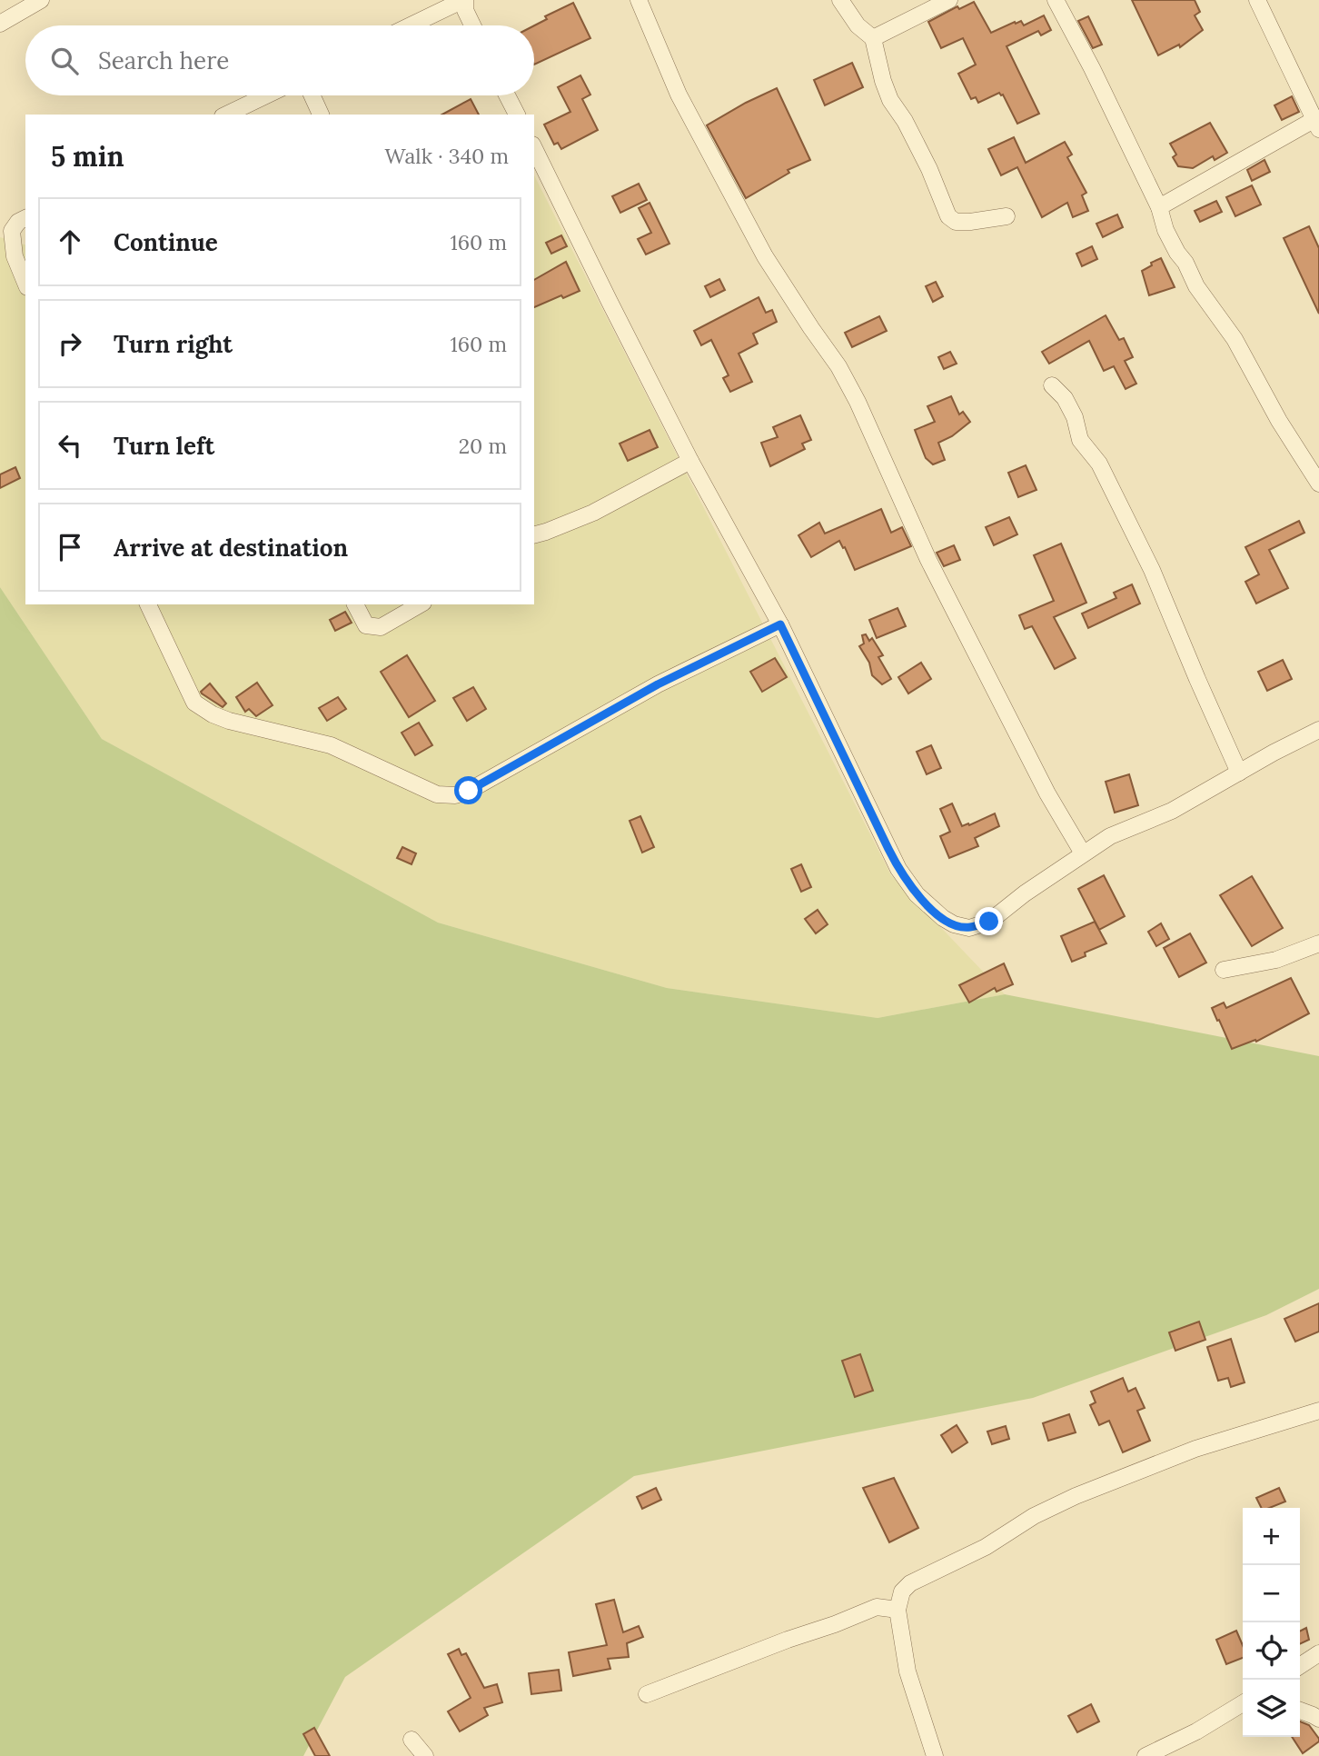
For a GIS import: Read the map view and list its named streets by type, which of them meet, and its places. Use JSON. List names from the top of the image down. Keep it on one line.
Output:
{"page":{"search":"Search here","heading":["5 min","Walk · 340 m"],"list":[["Continue","160 m"],["Turn right","160 m"],["Turn left","20 m"],"Arrive at destination"],"map_buttons":["+","−"]}}
